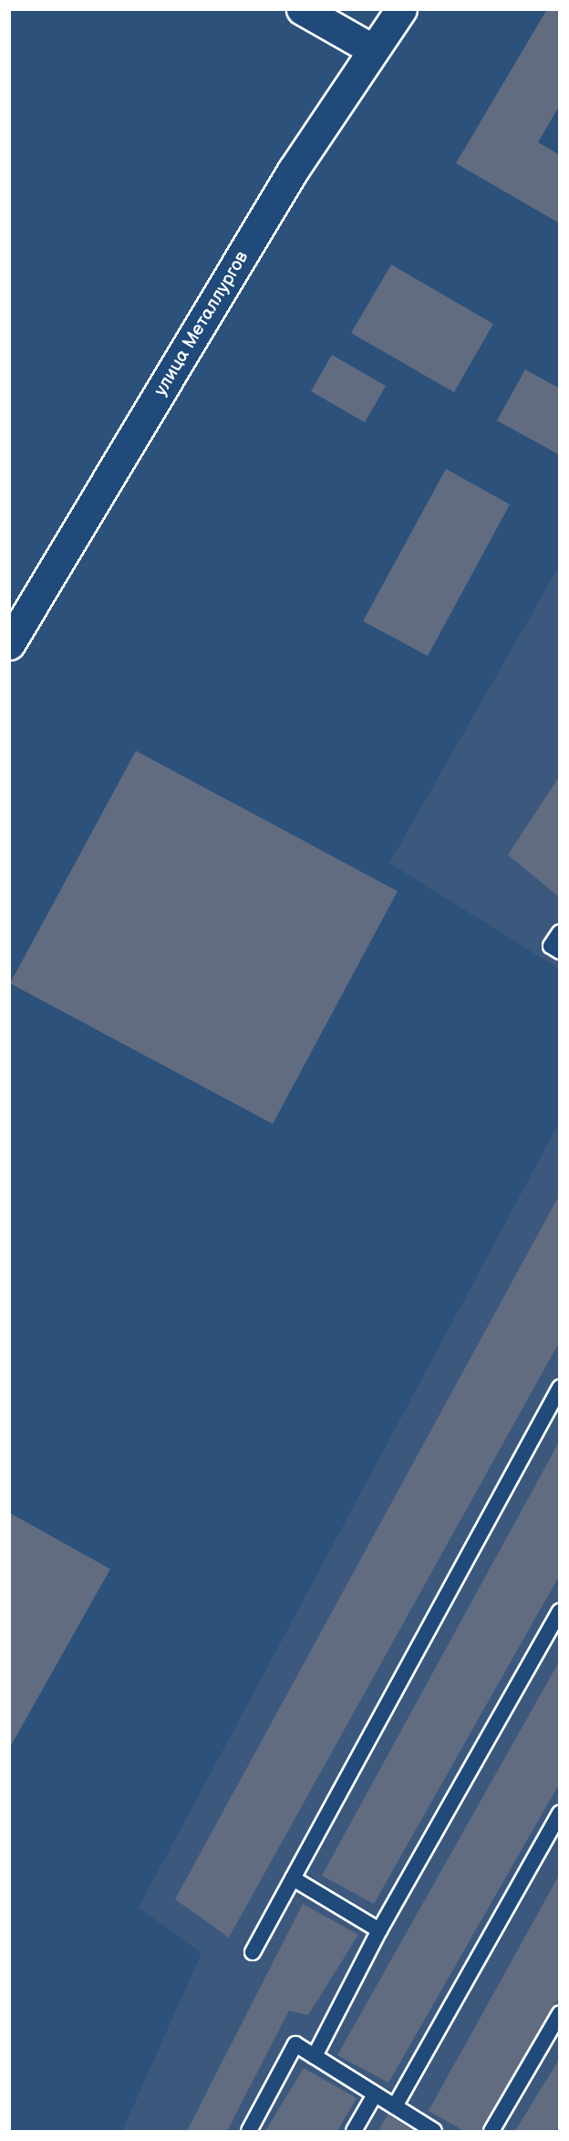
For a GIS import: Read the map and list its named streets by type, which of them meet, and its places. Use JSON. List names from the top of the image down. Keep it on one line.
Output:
{"streets":{"main road":["улица Металлургов"]}}
